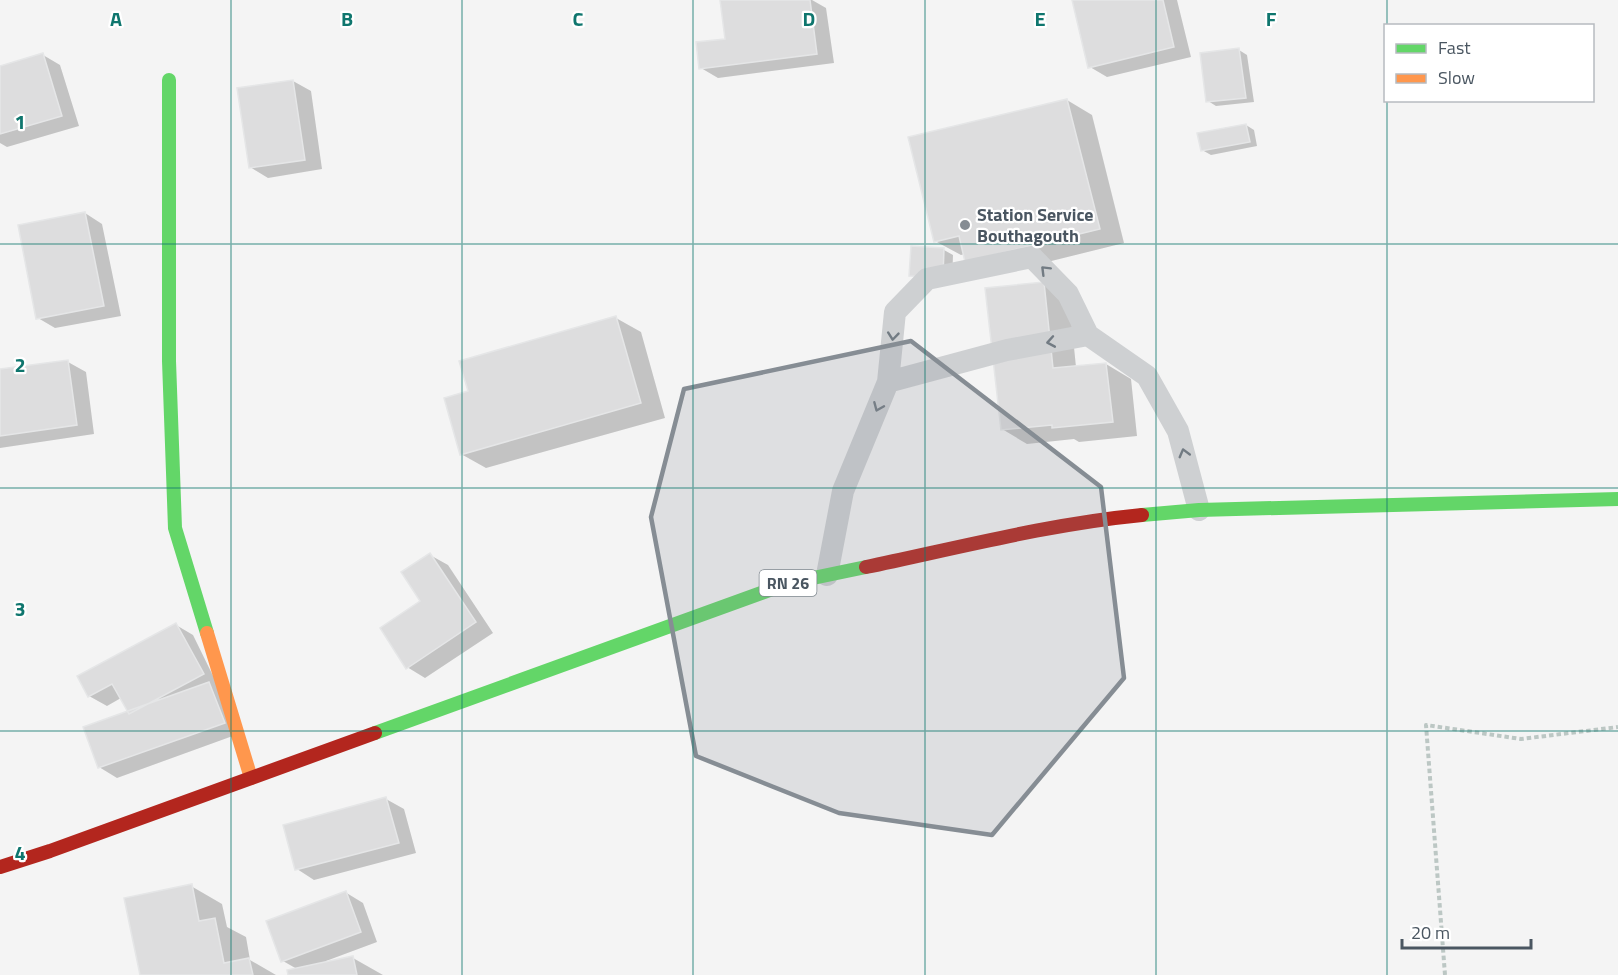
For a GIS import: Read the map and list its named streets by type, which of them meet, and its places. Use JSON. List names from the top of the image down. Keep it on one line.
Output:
{"streets":{"main road":["RN 26"]},"places":["Station Service Bouthagouth"],"legend":["Fast","Slow"],"scale_bar":"20 m","grid":{"columns":["A","B","C","D","E","F"],"rows":["1","2","3","4"]}}
